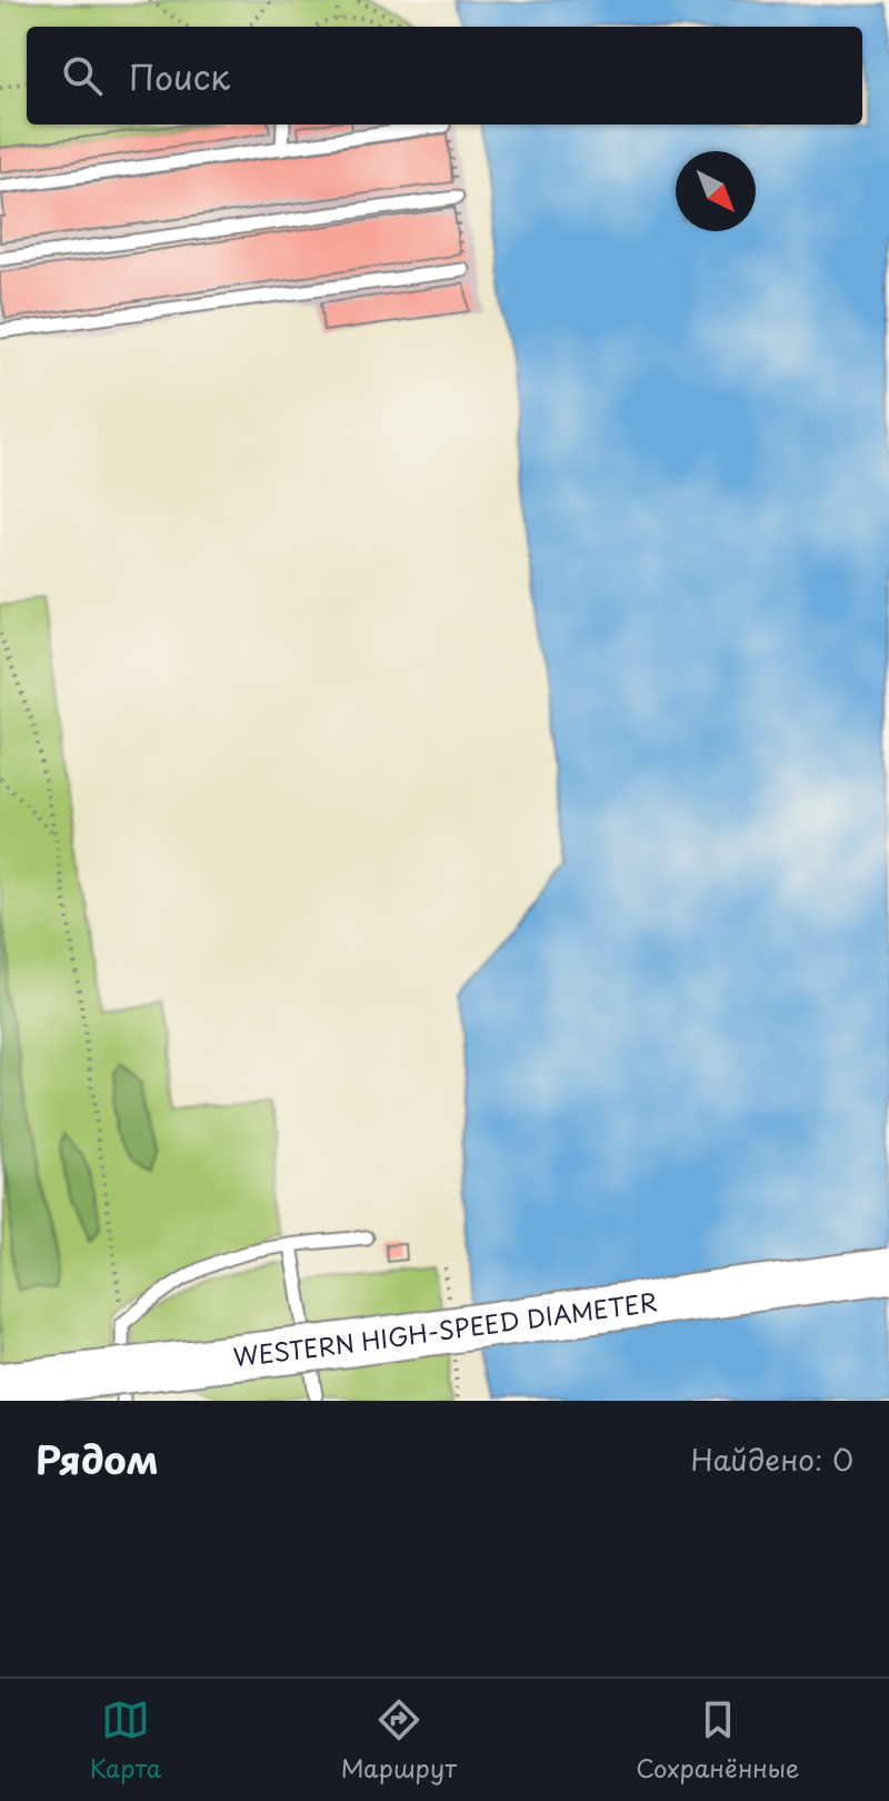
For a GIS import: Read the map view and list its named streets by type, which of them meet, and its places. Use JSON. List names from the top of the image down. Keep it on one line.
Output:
{"streets":{"highway":["WESTERN HIGH-SPEED DIAMETER"]},"north":"bottom right","page":{"search":"Поиск","heading":["Рядом","Найдено: 0"],"nav":["Карта","Маршрут","Сохранённые"]}}
